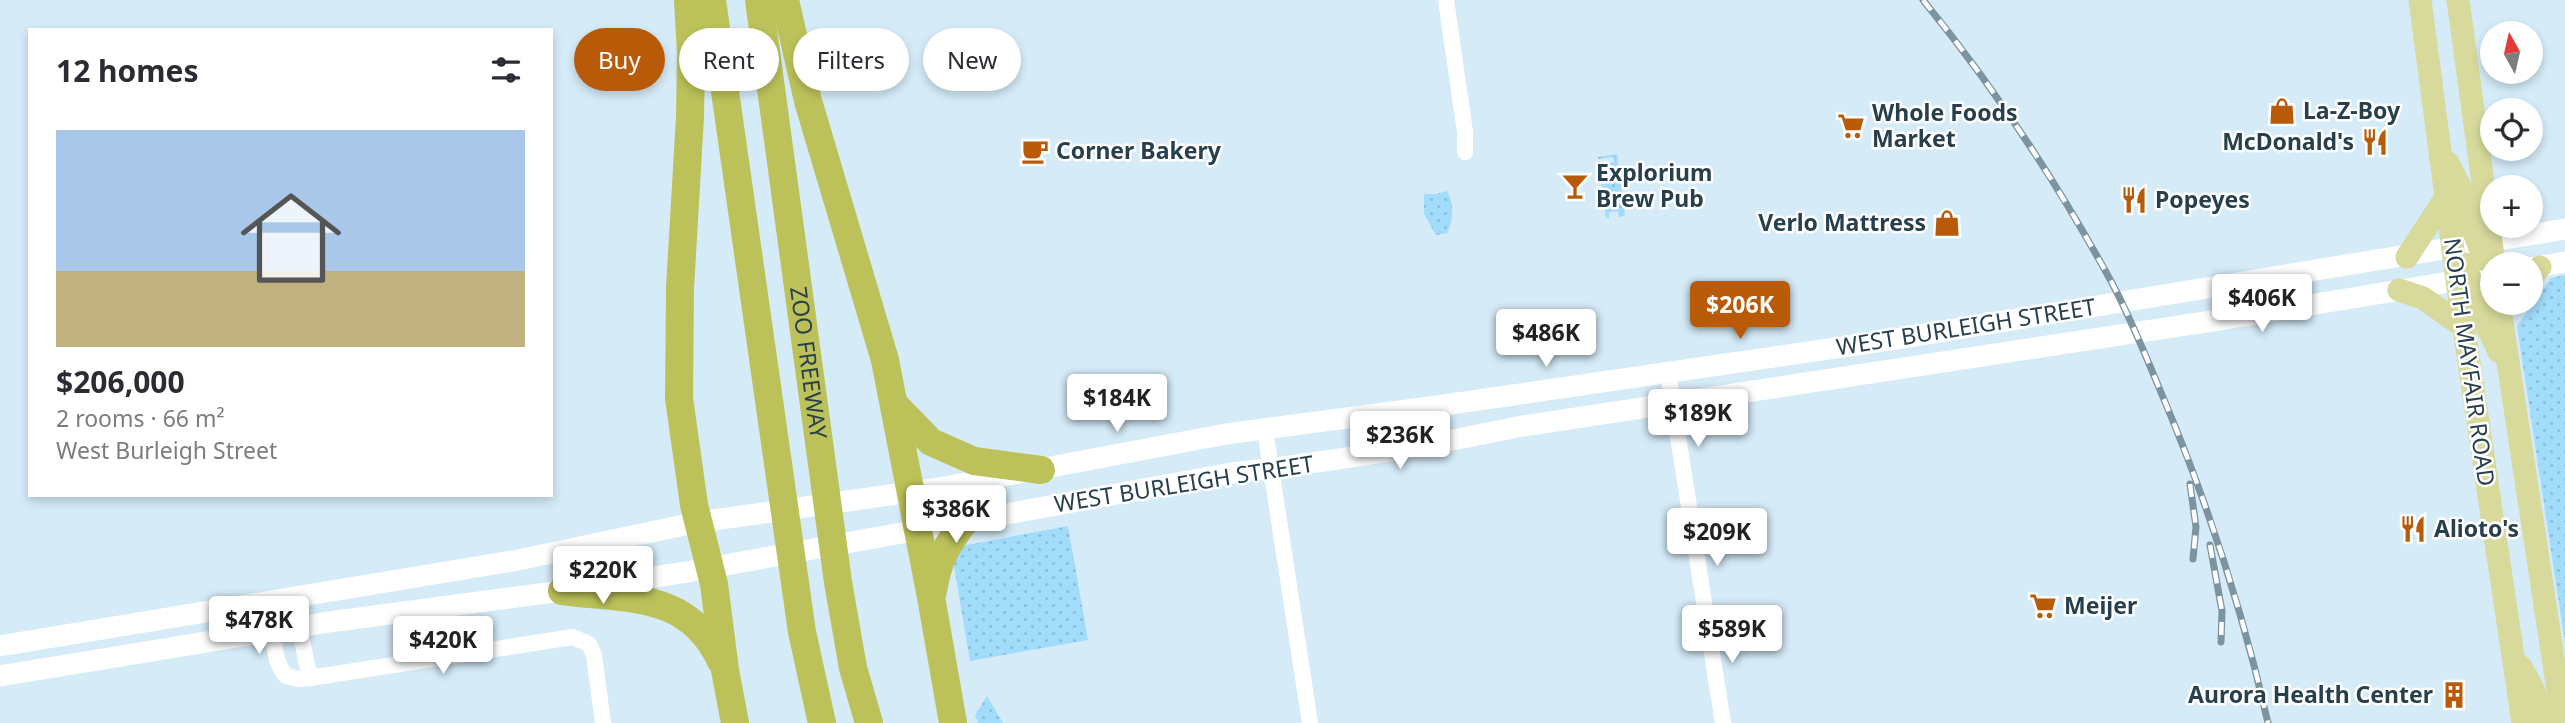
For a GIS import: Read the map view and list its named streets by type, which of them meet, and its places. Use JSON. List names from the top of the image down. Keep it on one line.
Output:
{"streets":{"highway":["ZOO FREEWAY"],"main road":["WEST BURLEIGH STREET","NORTH MAYFAIR ROAD"]},"crossings":[["WEST BURLEIGH STREET","NORTH MAYFAIR ROAD"]],"places":{"shop":["La-Z-Boy","Verlo Mattress"],"supermarket":["Whole Foods Market","Meijer"],"restaurant":["McDonald's","Popeyes","Alioto's"],"cafe":["Corner Bakery"],"bar":["Explorium Brew Pub"],"building":["Aurora Health Center"]},"north":"top","page":{"map_buttons":["+","−"],"chip":["Buy","Rent","Filters","New"],"heading":"12 homes","list":[{"name":"$206,000","note":"2 rooms · 66 m² · West Burleigh Street"}],"price":["$406K","$206K","$486K","$184K","$189K","$236K","$386K","$209K","$220K","$478K","$589K","$420K"]}}
